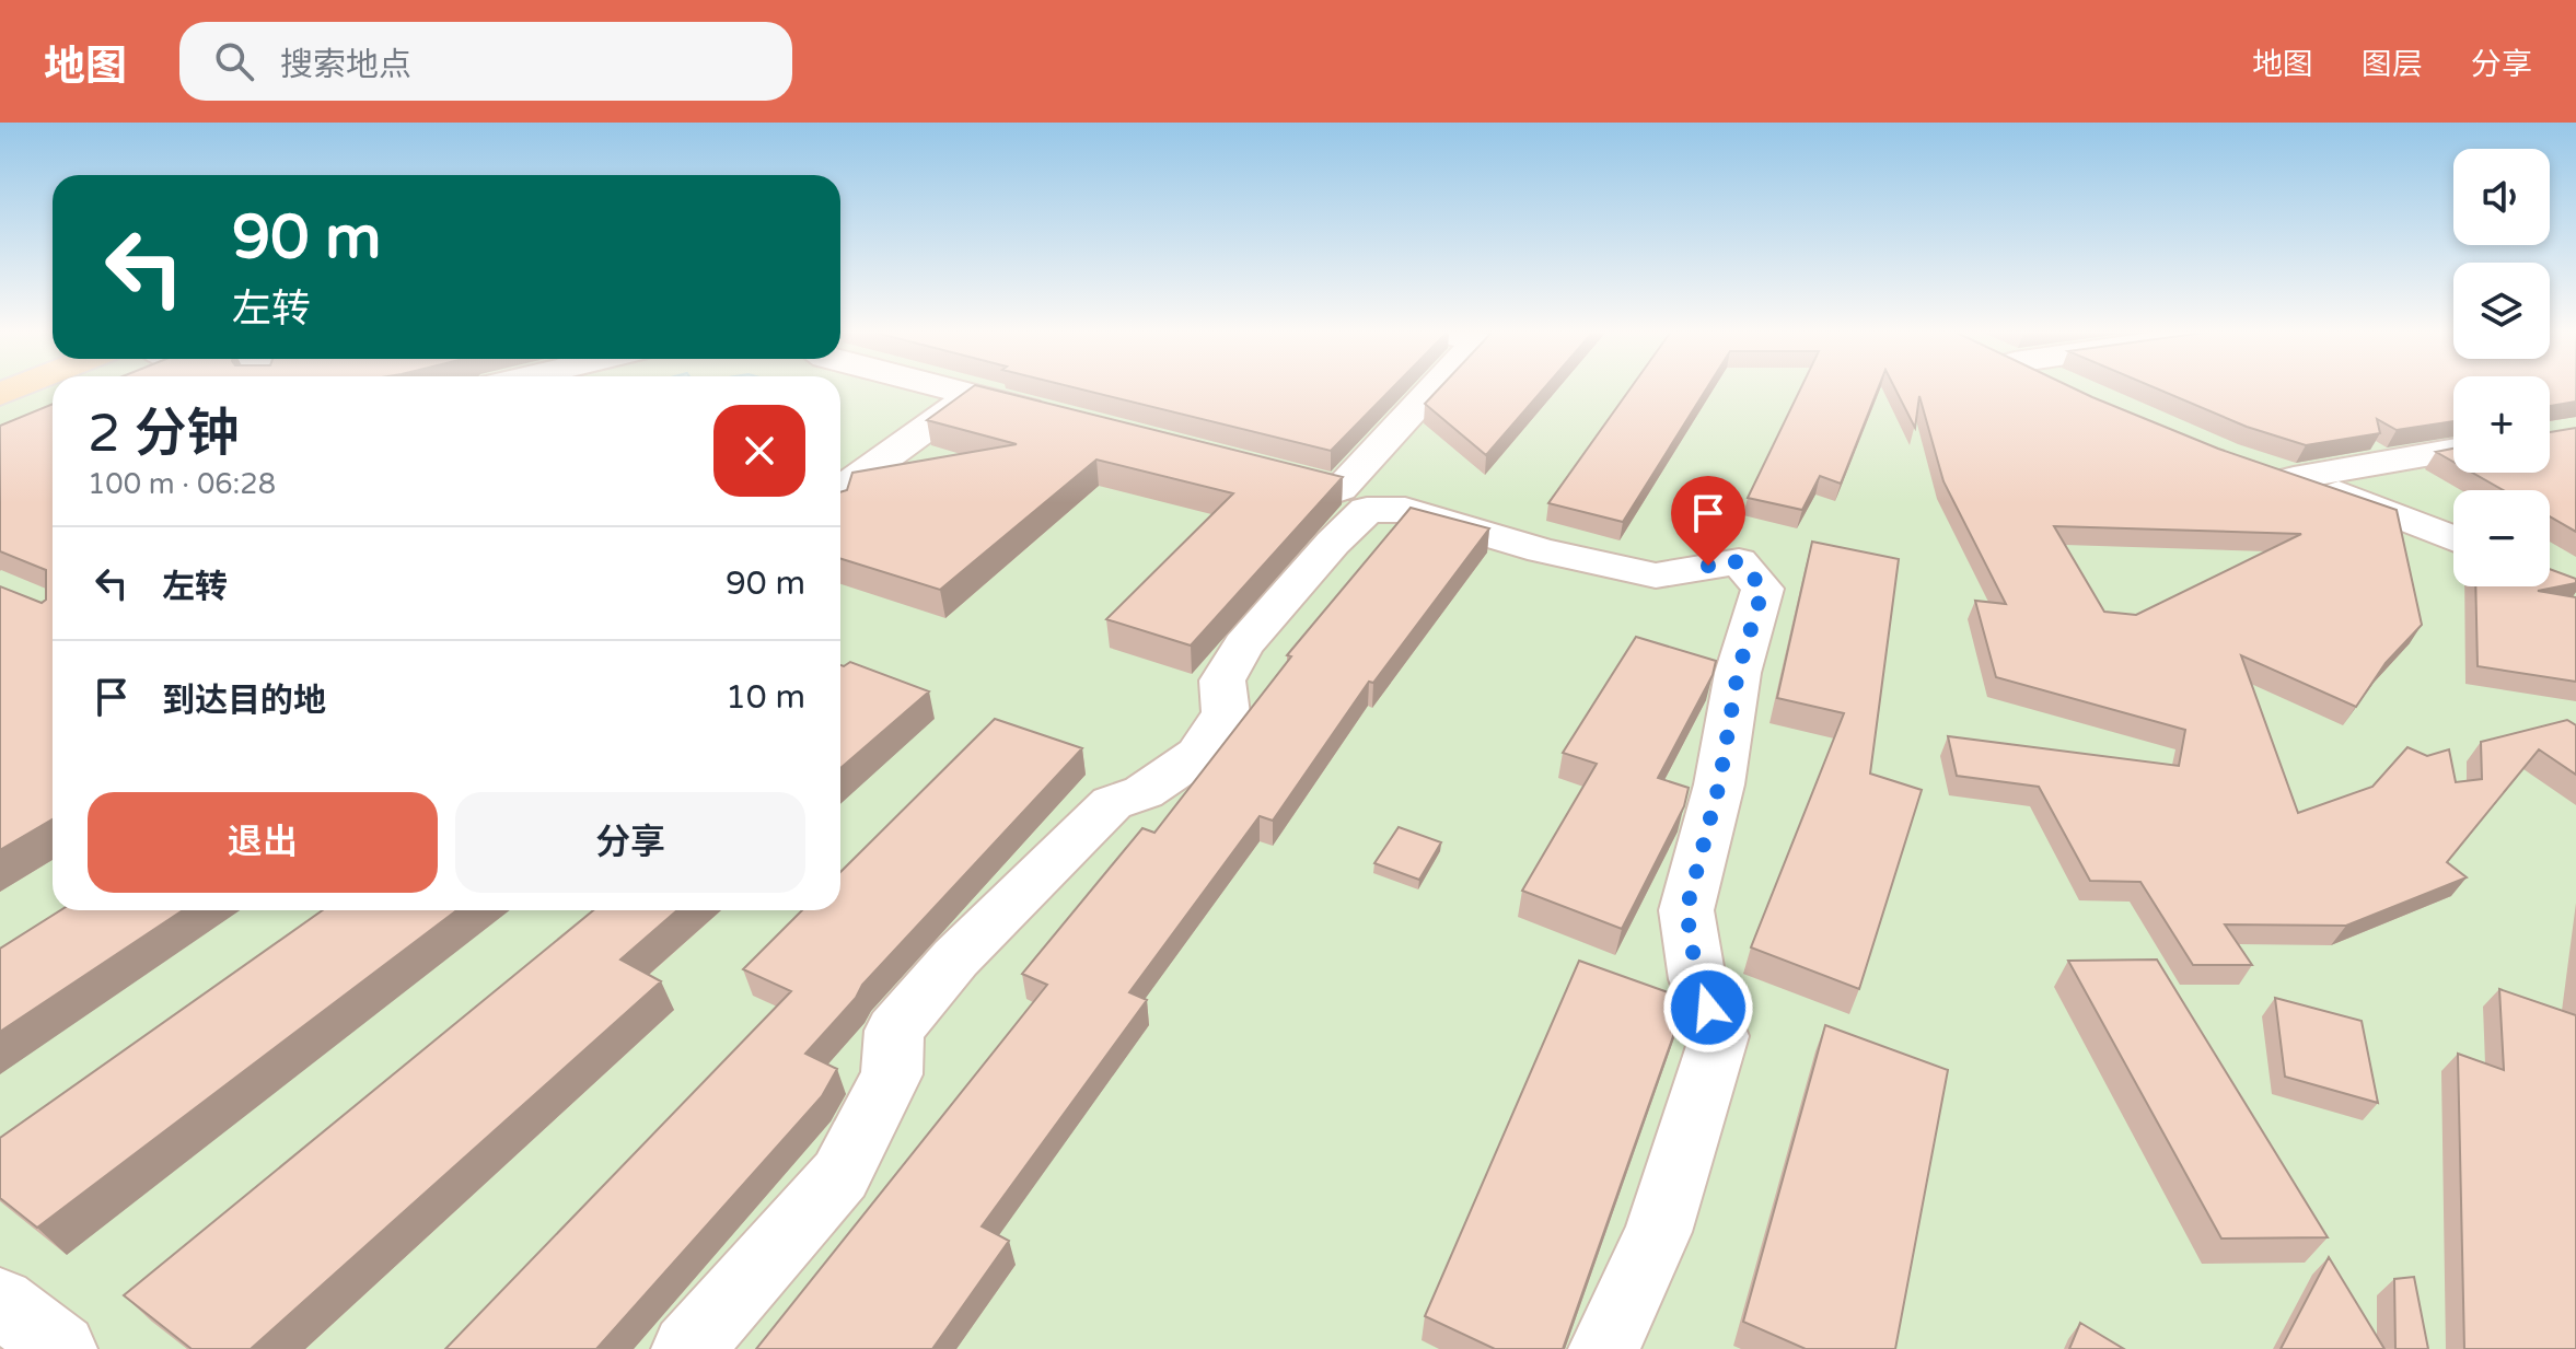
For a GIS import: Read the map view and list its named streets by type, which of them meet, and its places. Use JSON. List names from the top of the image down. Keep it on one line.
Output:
{"page":{"header":"地图","search":"搜索地点","nav":["地图","图层","分享"],"map_buttons":["+","−"],"turn":["90 m","左转"],"heading":["2 分钟","100 m · 06:28"],"list":[{"name":"左转","value":"90 m"},{"name":"到达目的地","value":"10 m"}],"buttons":["退出","分享"]}}
